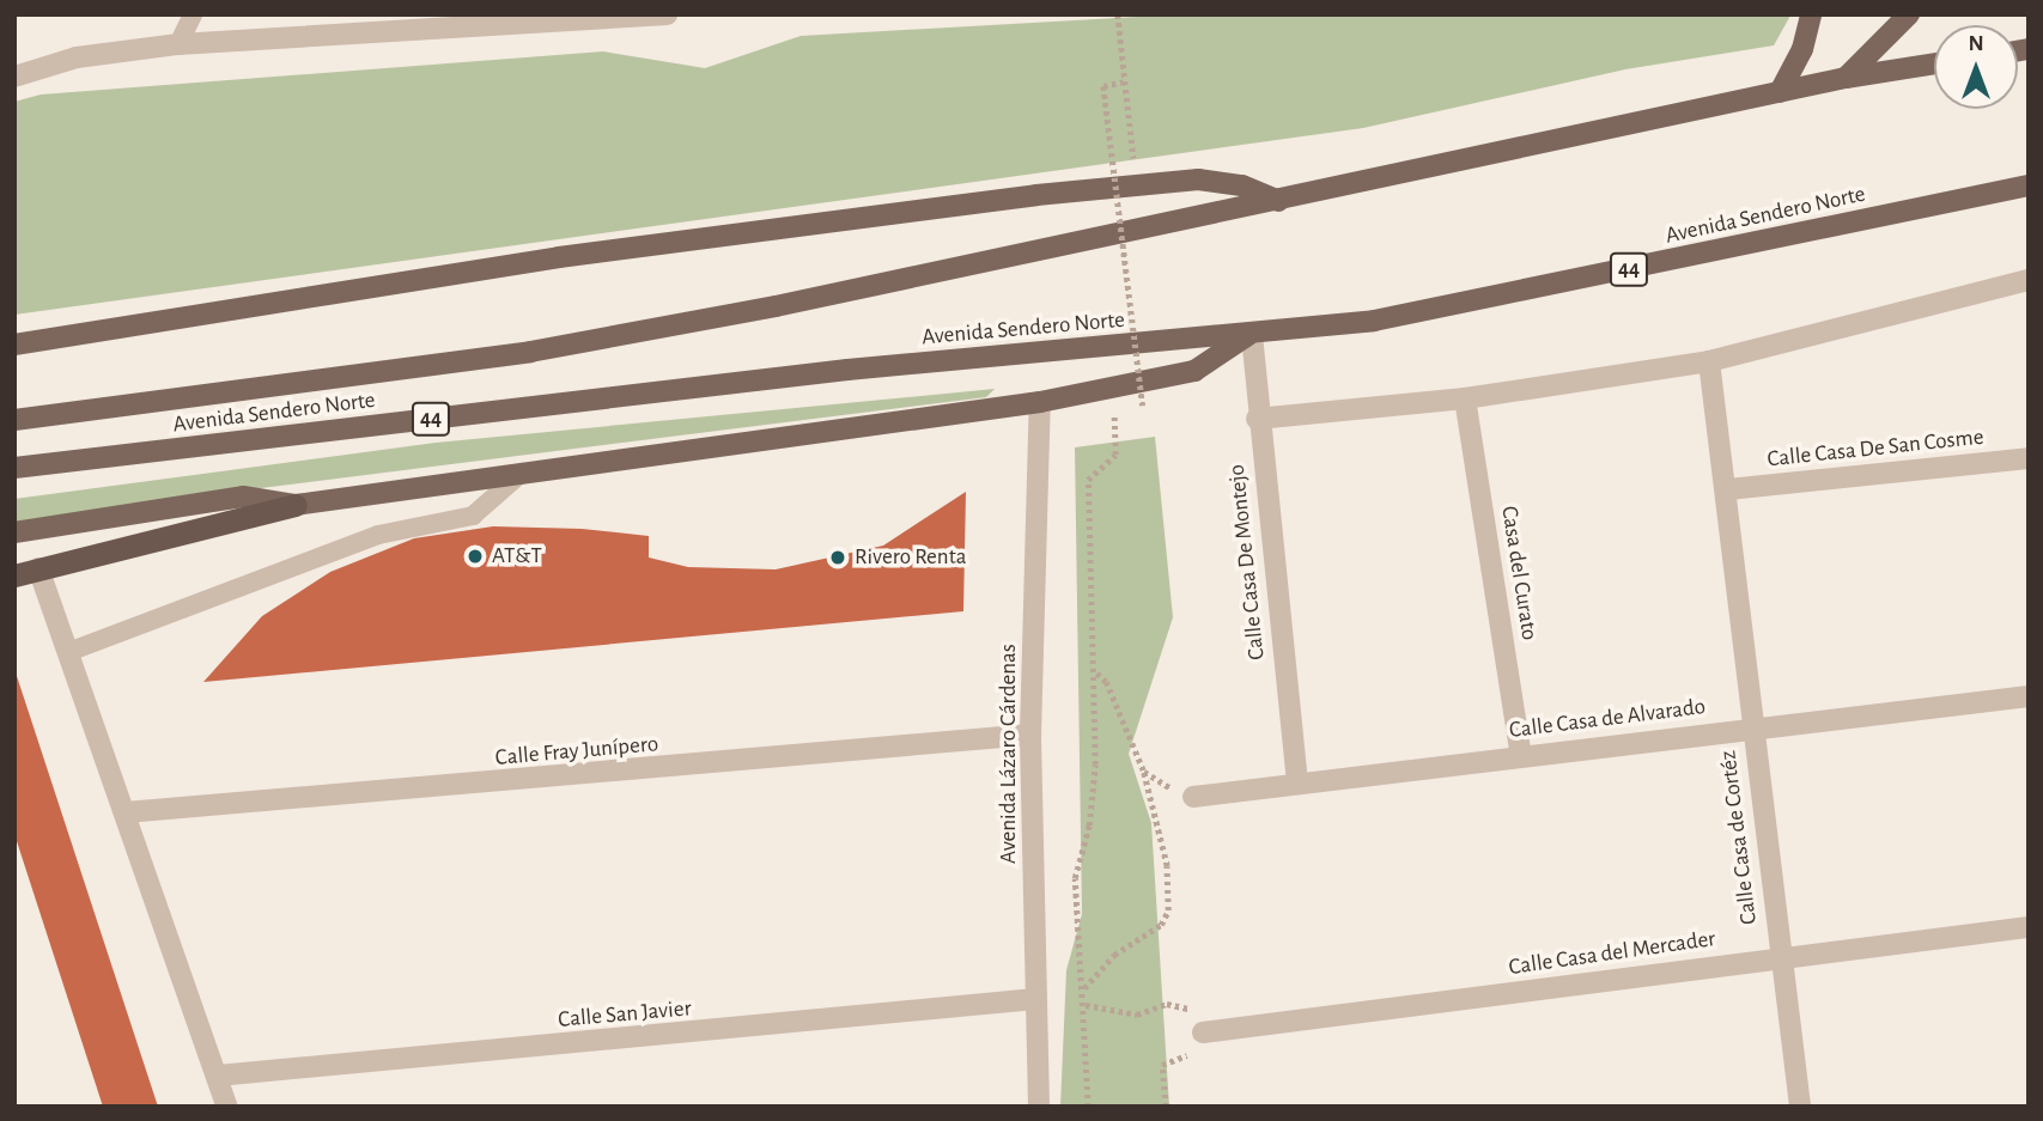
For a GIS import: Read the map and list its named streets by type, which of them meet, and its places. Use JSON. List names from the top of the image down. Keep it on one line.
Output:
{"streets":{"main road":["Avenida Sendero Norte","44"],"street":["Calle Casa De San Cosme","Calle Casa De Montejo","Casa del Curato","Calle Casa de Alvarado","Calle Fray Junípero","Avenida Lázaro Cárdenas","Calle Casa de Cortéz","Calle Casa del Mercader","Calle San Javier"]},"crossings":[["Avenida Sendero Norte","Calle Casa De Montejo"],["Calle Casa De San Cosme","Calle Casa de Cortéz"],["Calle Casa De Montejo","Calle Casa de Alvarado"],["Casa del Curato","Calle Casa de Alvarado"],["Calle Casa de Alvarado","Calle Casa de Cortéz"],["Calle Fray Junípero","Avenida Lázaro Cárdenas"],["Avenida Lázaro Cárdenas","Calle San Javier"],["Calle Casa de Cortéz","Calle Casa del Mercader"]],"places":["AT&T","Rivero Renta"],"north":"top"}
